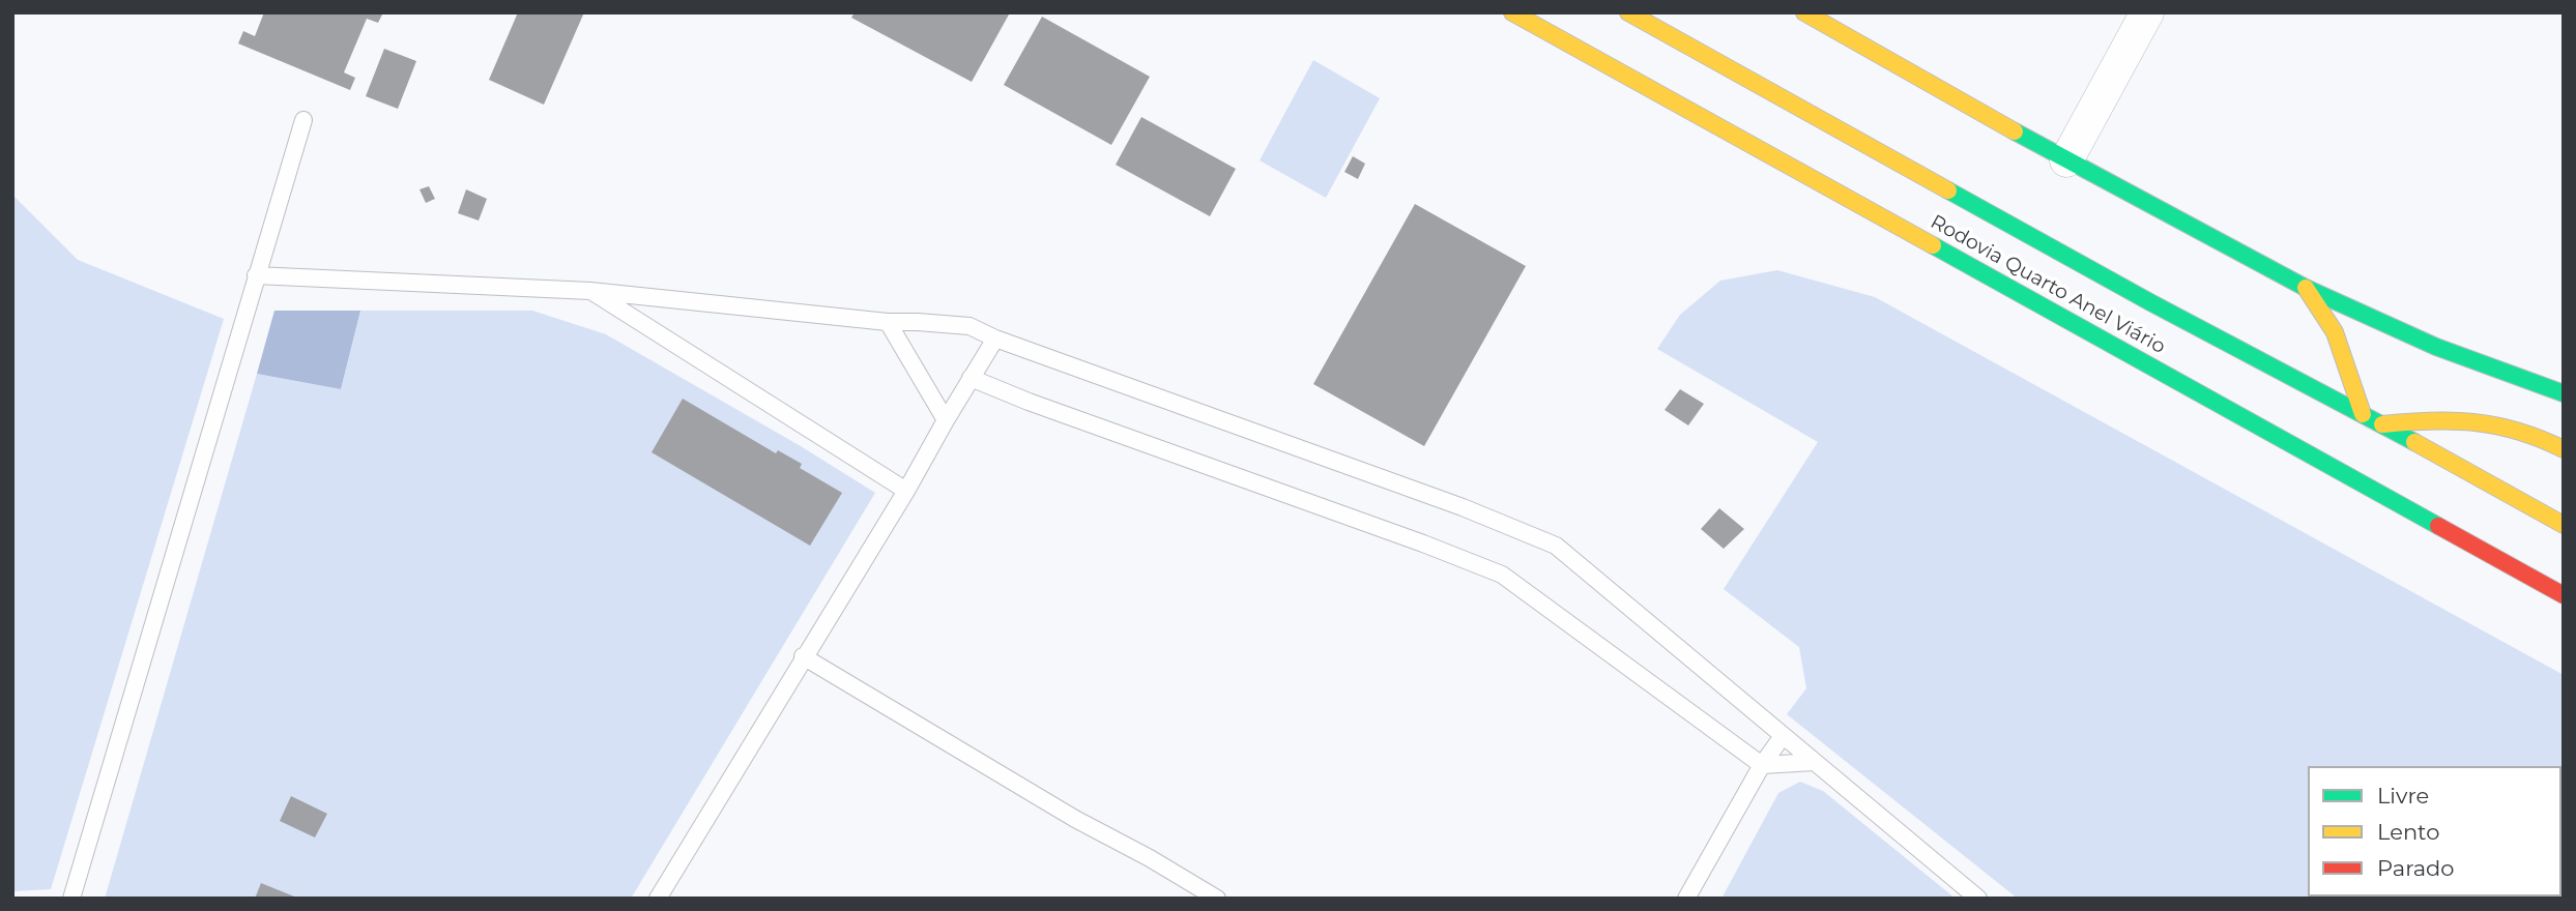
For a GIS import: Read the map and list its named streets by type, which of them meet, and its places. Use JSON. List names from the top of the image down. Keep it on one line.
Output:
{"streets":{"main road":["Rodovia Quarto Anel Viário"]},"legend":["Livre","Lento","Parado"]}
